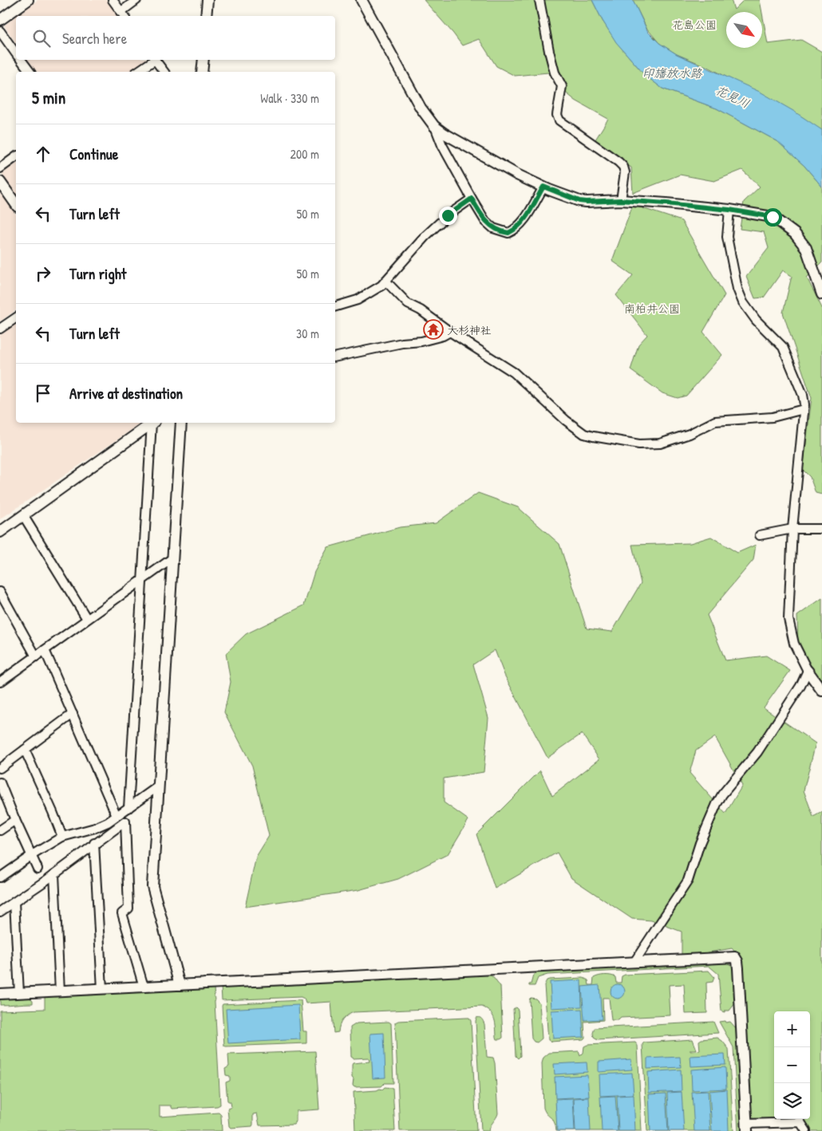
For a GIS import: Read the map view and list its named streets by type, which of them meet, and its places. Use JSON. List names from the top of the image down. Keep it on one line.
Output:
{"water":["印旛放水路","花見川"],"parks":["花島公園","南柏井公園"],"places":{"temple":["大杉神社"]},"north":"bottom right","page":{"search":"Search here","heading":["5 min","Walk · 330 m"],"list":[["Continue","200 m"],["Turn left","50 m"],["Turn right","50 m"],["Turn left","30 m"],"Arrive at destination"],"map_buttons":["+","−"]}}
